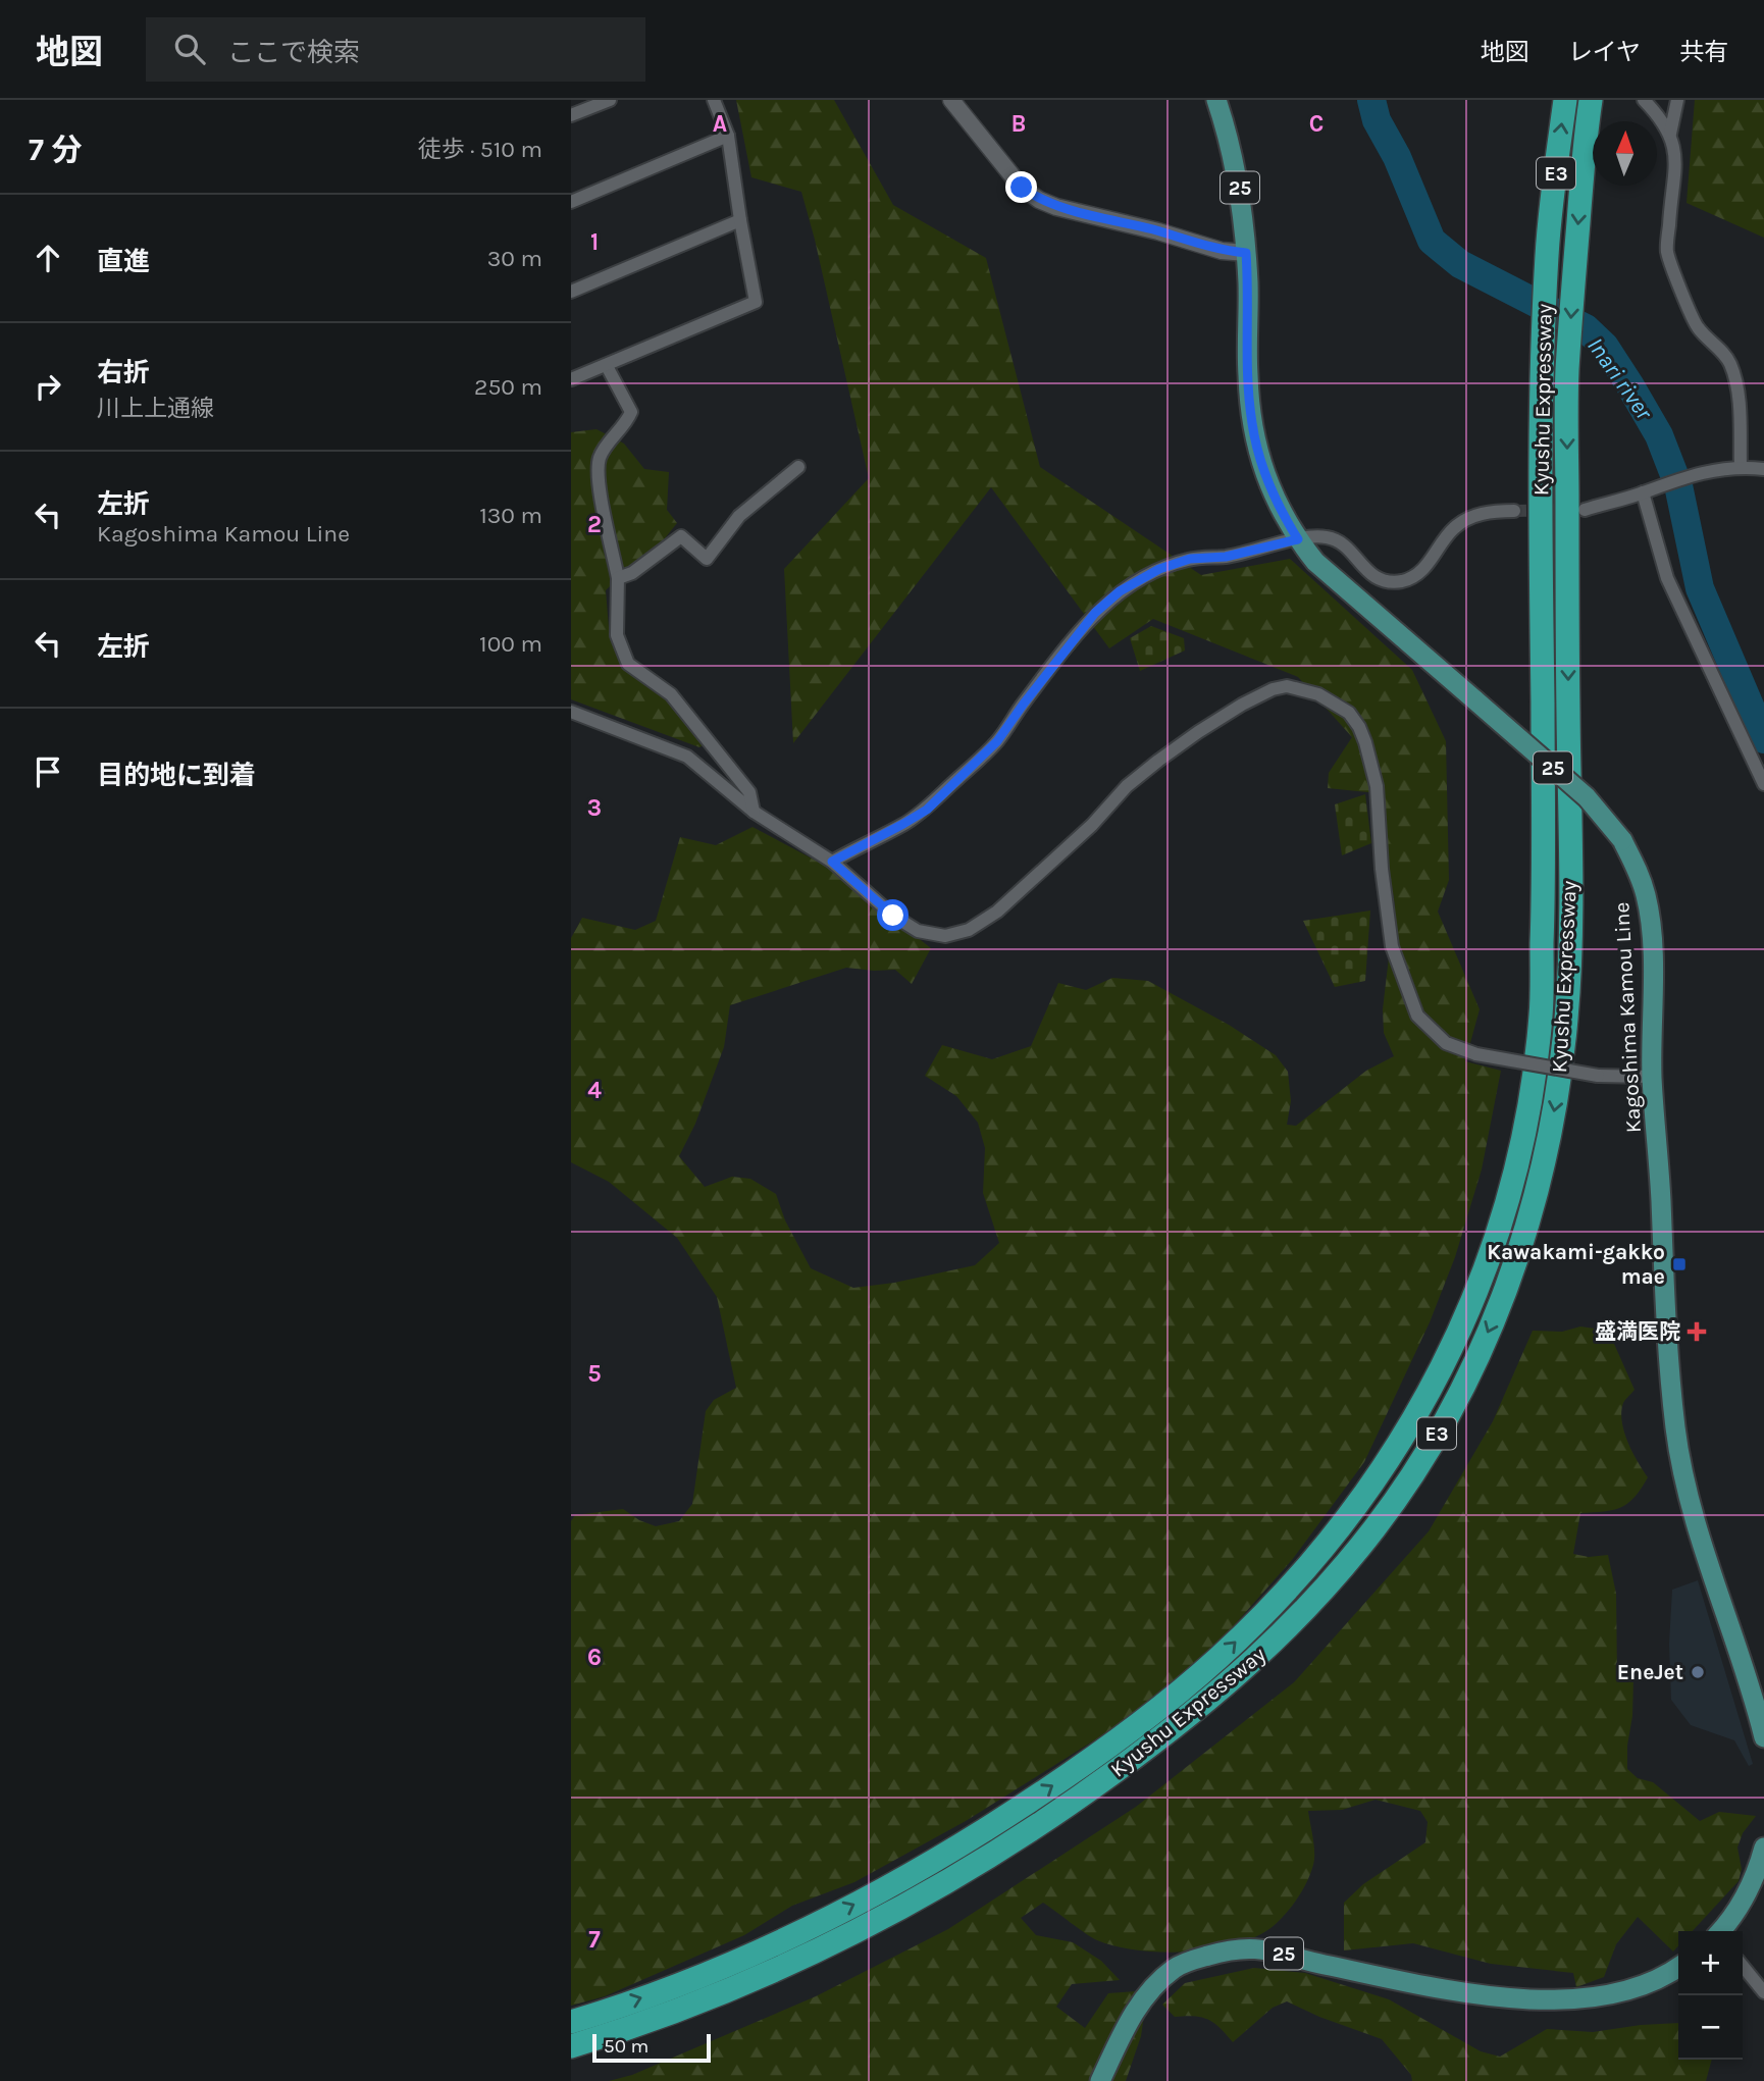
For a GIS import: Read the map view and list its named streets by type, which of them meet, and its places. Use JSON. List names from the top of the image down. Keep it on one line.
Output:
{"streets":{"highway":["E3","Kyushu Expressway"],"main road":["25","Kagoshima Kamou Line"]},"water":["Inari river"],"places":{"transit":["Kawakami-gakko mae"],"health":["盛満医院"],"other":["EneJet"]},"scale_bar":"50 m","north":"top","page":{"header":"地図","search":"ここで検索","nav":["地図","レイヤ","共有"],"heading":["7 分","徒歩 · 510 m"],"list":[["直進","30 m"],["右折","川上上通線","250 m"],["左折","Kagoshima Kamou Line","130 m"],["左折","100 m"],"目的地に到着"],"map_buttons":["+","−"],"scale":"50 m"},"grid":{"columns":["A","B","C"],"rows":["1","2","3","4","5","6","7"]}}
